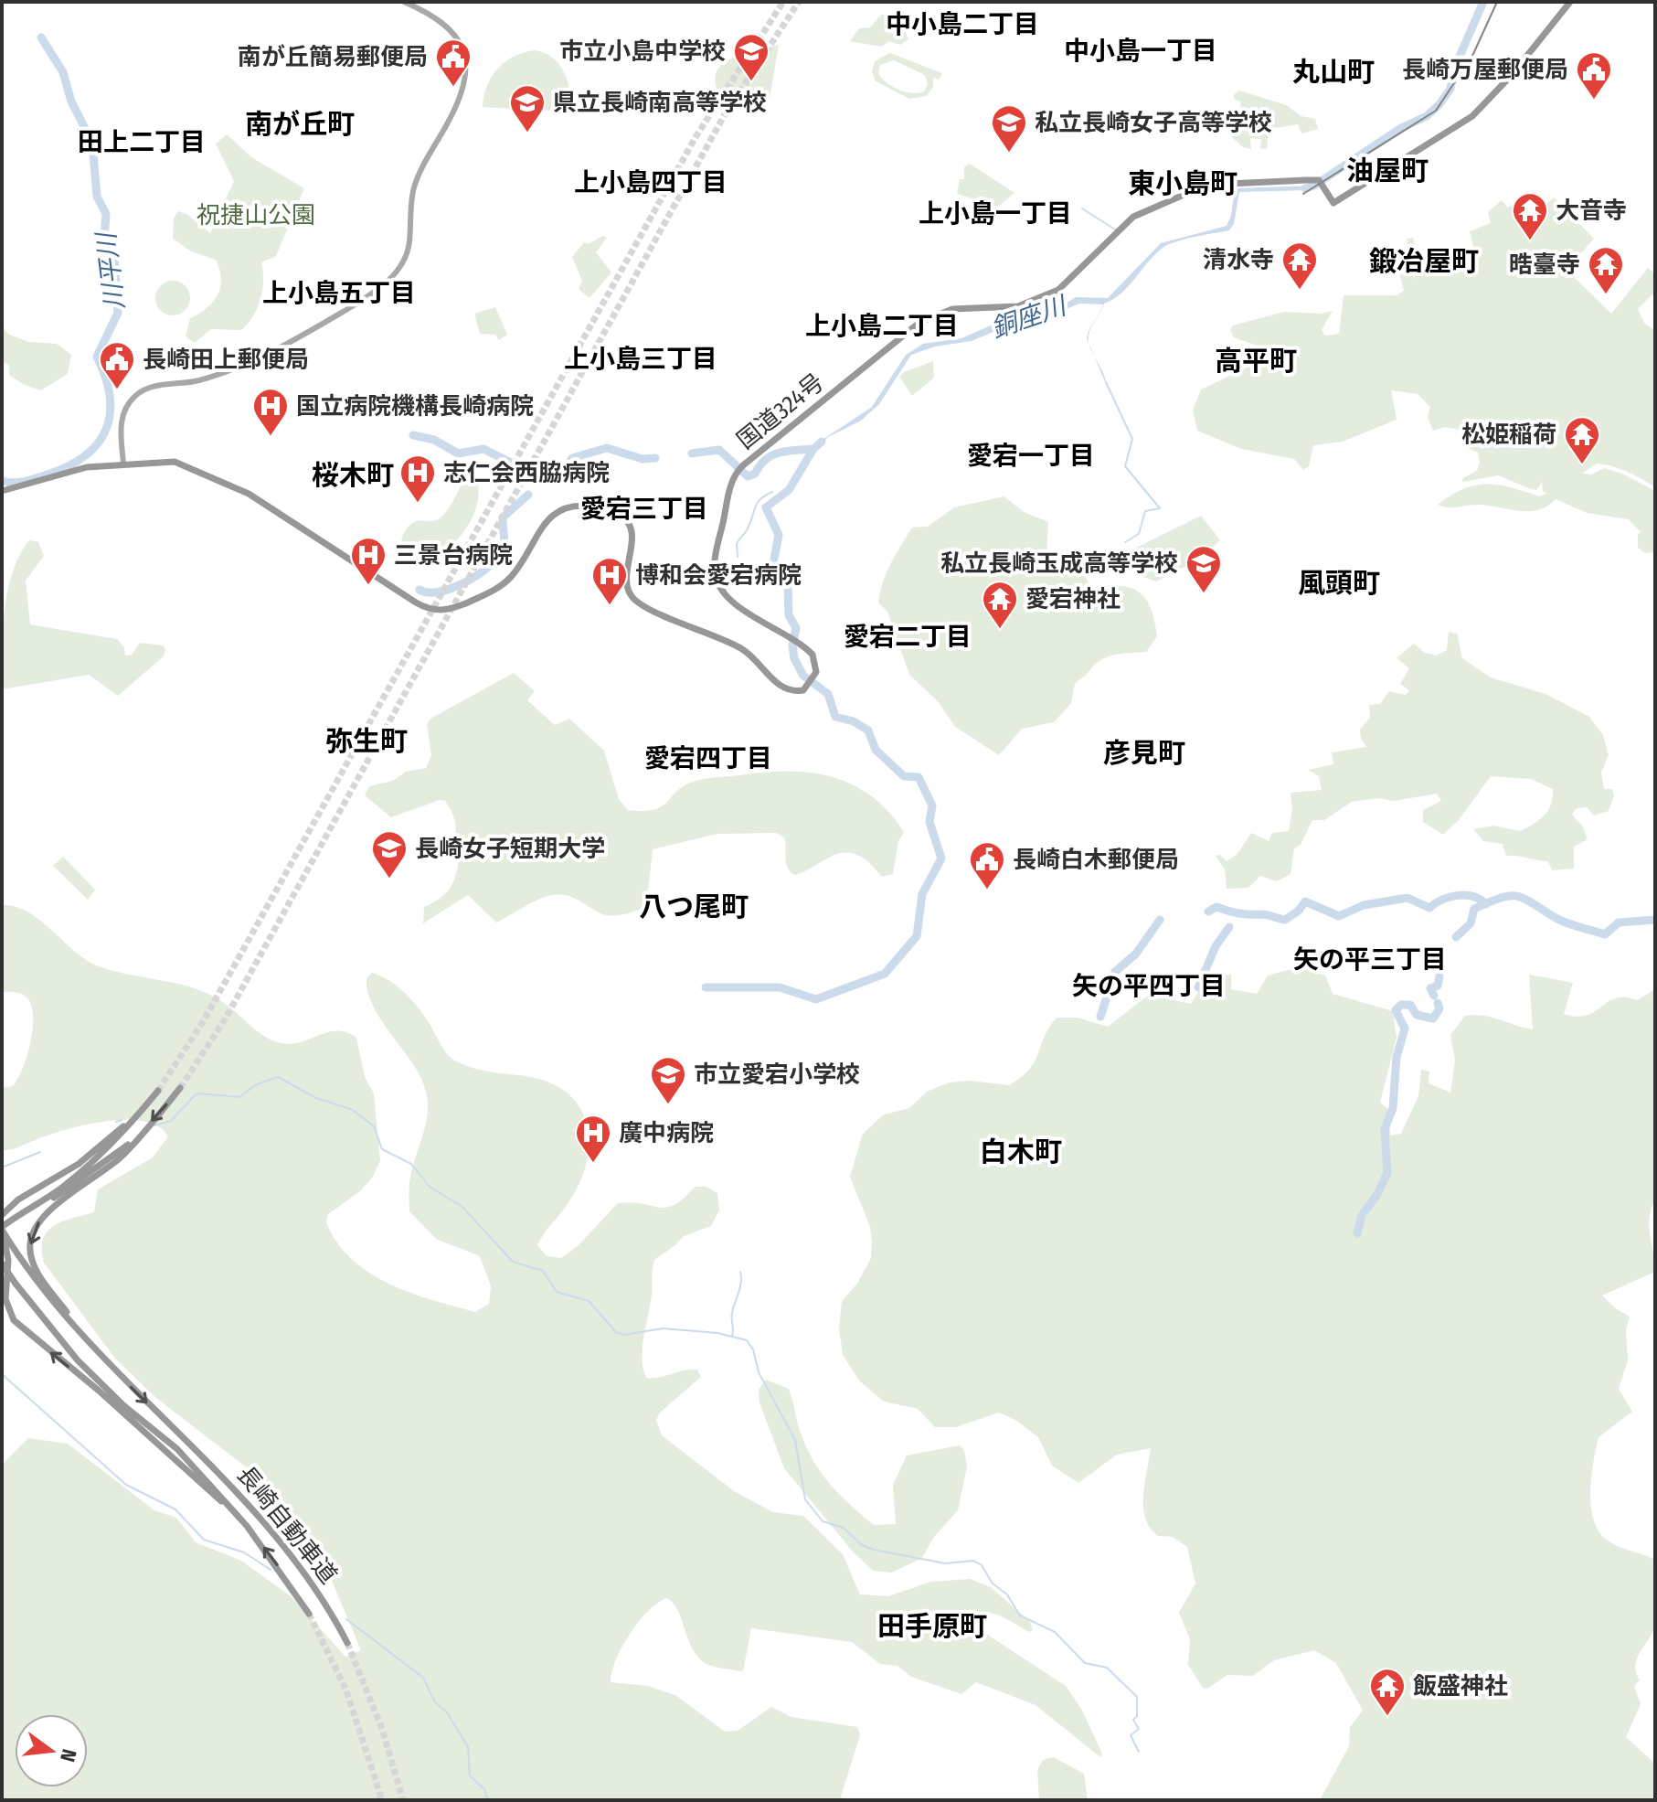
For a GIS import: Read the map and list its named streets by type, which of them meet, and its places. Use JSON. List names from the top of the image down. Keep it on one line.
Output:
{"streets":{"highway":["国道324号","長崎自動車道"]},"districts":["中小島二丁目","中小島一丁目","丸山町","南が丘町","田上二丁目","油屋町","上小島四丁目","東小島町","上小島一丁目","鍛冶屋町","上小島五丁目","上小島二丁目","上小島三丁目","高平町","愛宕一丁目","桜木町","愛宕三丁目","風頭町","愛宕二丁目","弥生町","彦見町","愛宕四丁目","八つ尾町","矢の平三丁目","矢の平四丁目","白木町","田手原町"],"water":["川平川","銅座川"],"parks":["祝捷山公園"],"places":{"school or university":["市立小島中学校","県立長崎南高等学校","私立長崎女子高等学校","私立長崎玉成高等学校","長崎女子短期大学","市立愛宕小学校"],"public building":["南が丘簡易郵便局","長崎万屋郵便局","長崎田上郵便局","長崎白木郵便局"],"temple":["大音寺","清水寺","晧臺寺","松姫稲荷","愛宕神社","飯盛神社"],"hospital":["国立病院機構長崎病院","志仁会西脇病院","三景台病院","博和会愛宕病院","廣中病院"]},"north":"right"}
